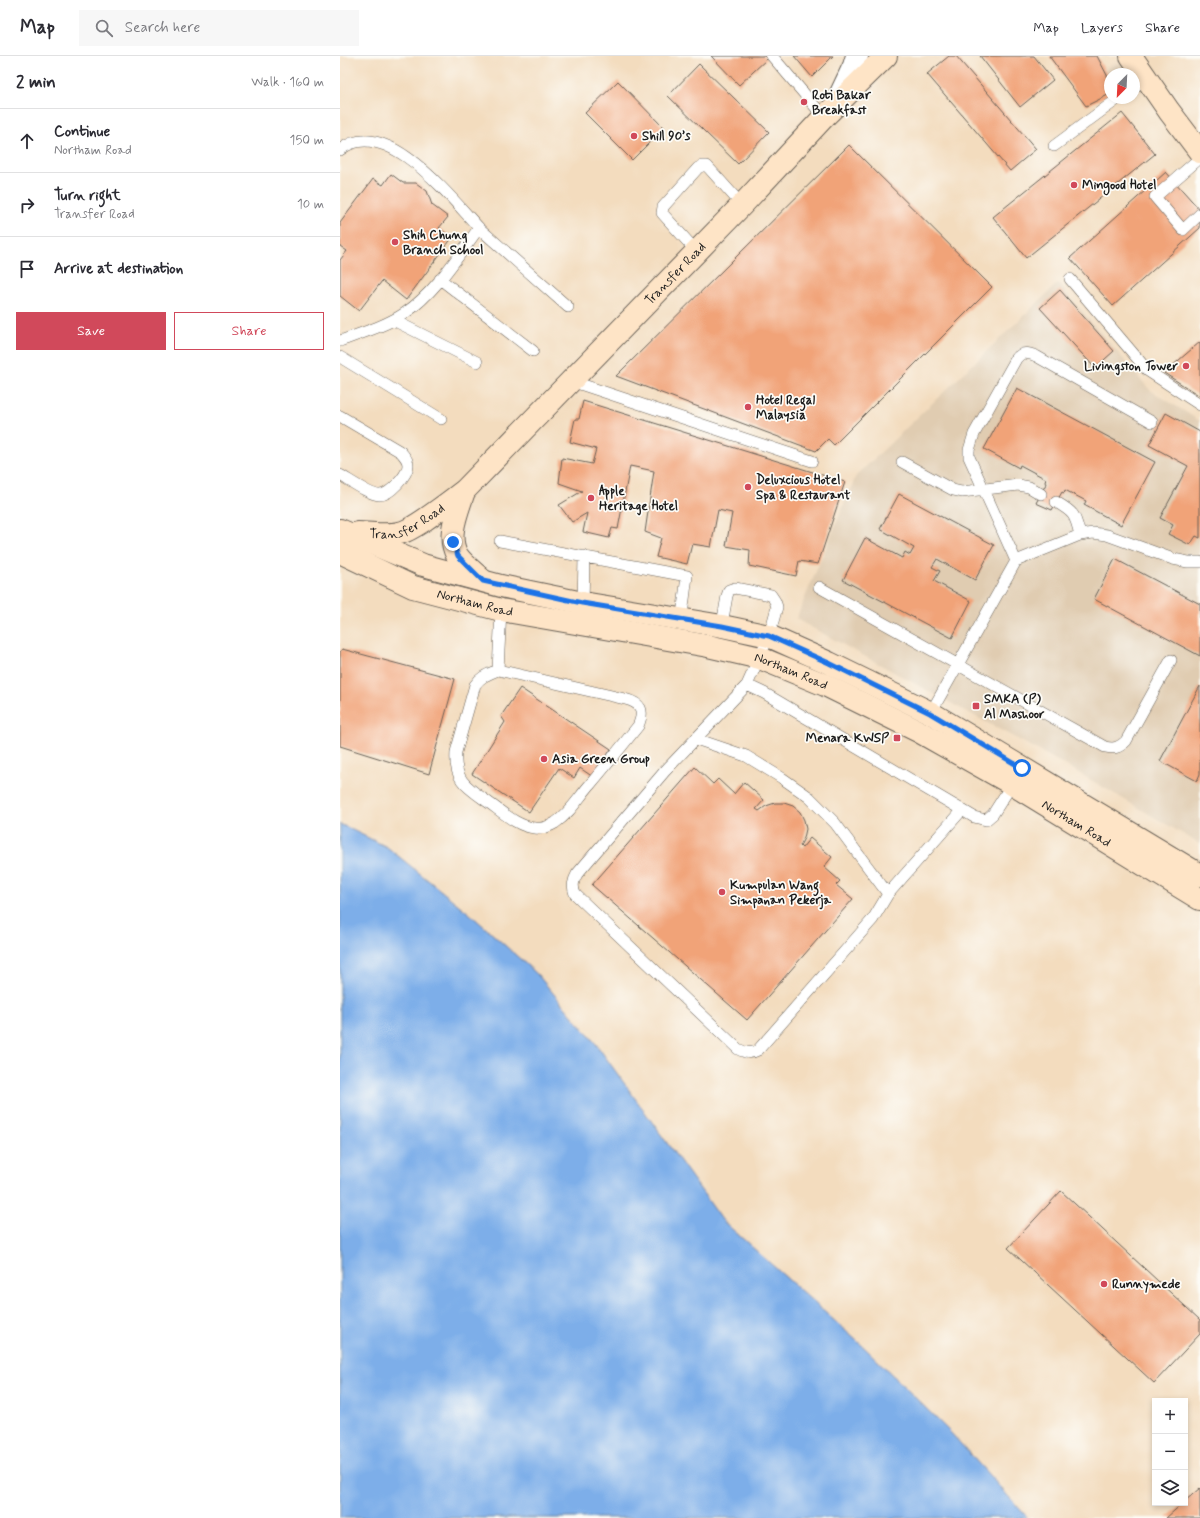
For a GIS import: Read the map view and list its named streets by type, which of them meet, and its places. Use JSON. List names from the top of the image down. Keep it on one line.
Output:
{"streets":{"main road":["Transfer Road","Northam Road"]},"crossings":[["Transfer Road","Northam Road"]],"places":{"other":["Roti Bakar Breakfast","Shill 90’s","Mingood Hotel","Shih Chung Branch School","Livingston Tower","Hotel Regal Malaysia","Deluxcious Hotel Spa & Restaurant","Apple Heritage Hotel","Asia Green Group","Kumpulan Wang Simpanan Pekerja","Runnymede"],"transit":["SMKA (P) Al Mashoor","Menara KWSP"]},"north":"bottom left","page":{"header":"Map","search":"Search here","nav":["Map","Layers","Share"],"heading":["2 min","Walk · 160 m"],"list":[["Continue","Northam Road","150 m"],["Turn right","Transfer Road","10 m"],"Arrive at destination"],"buttons":["Save","Share"],"map_buttons":["+","−"]}}
